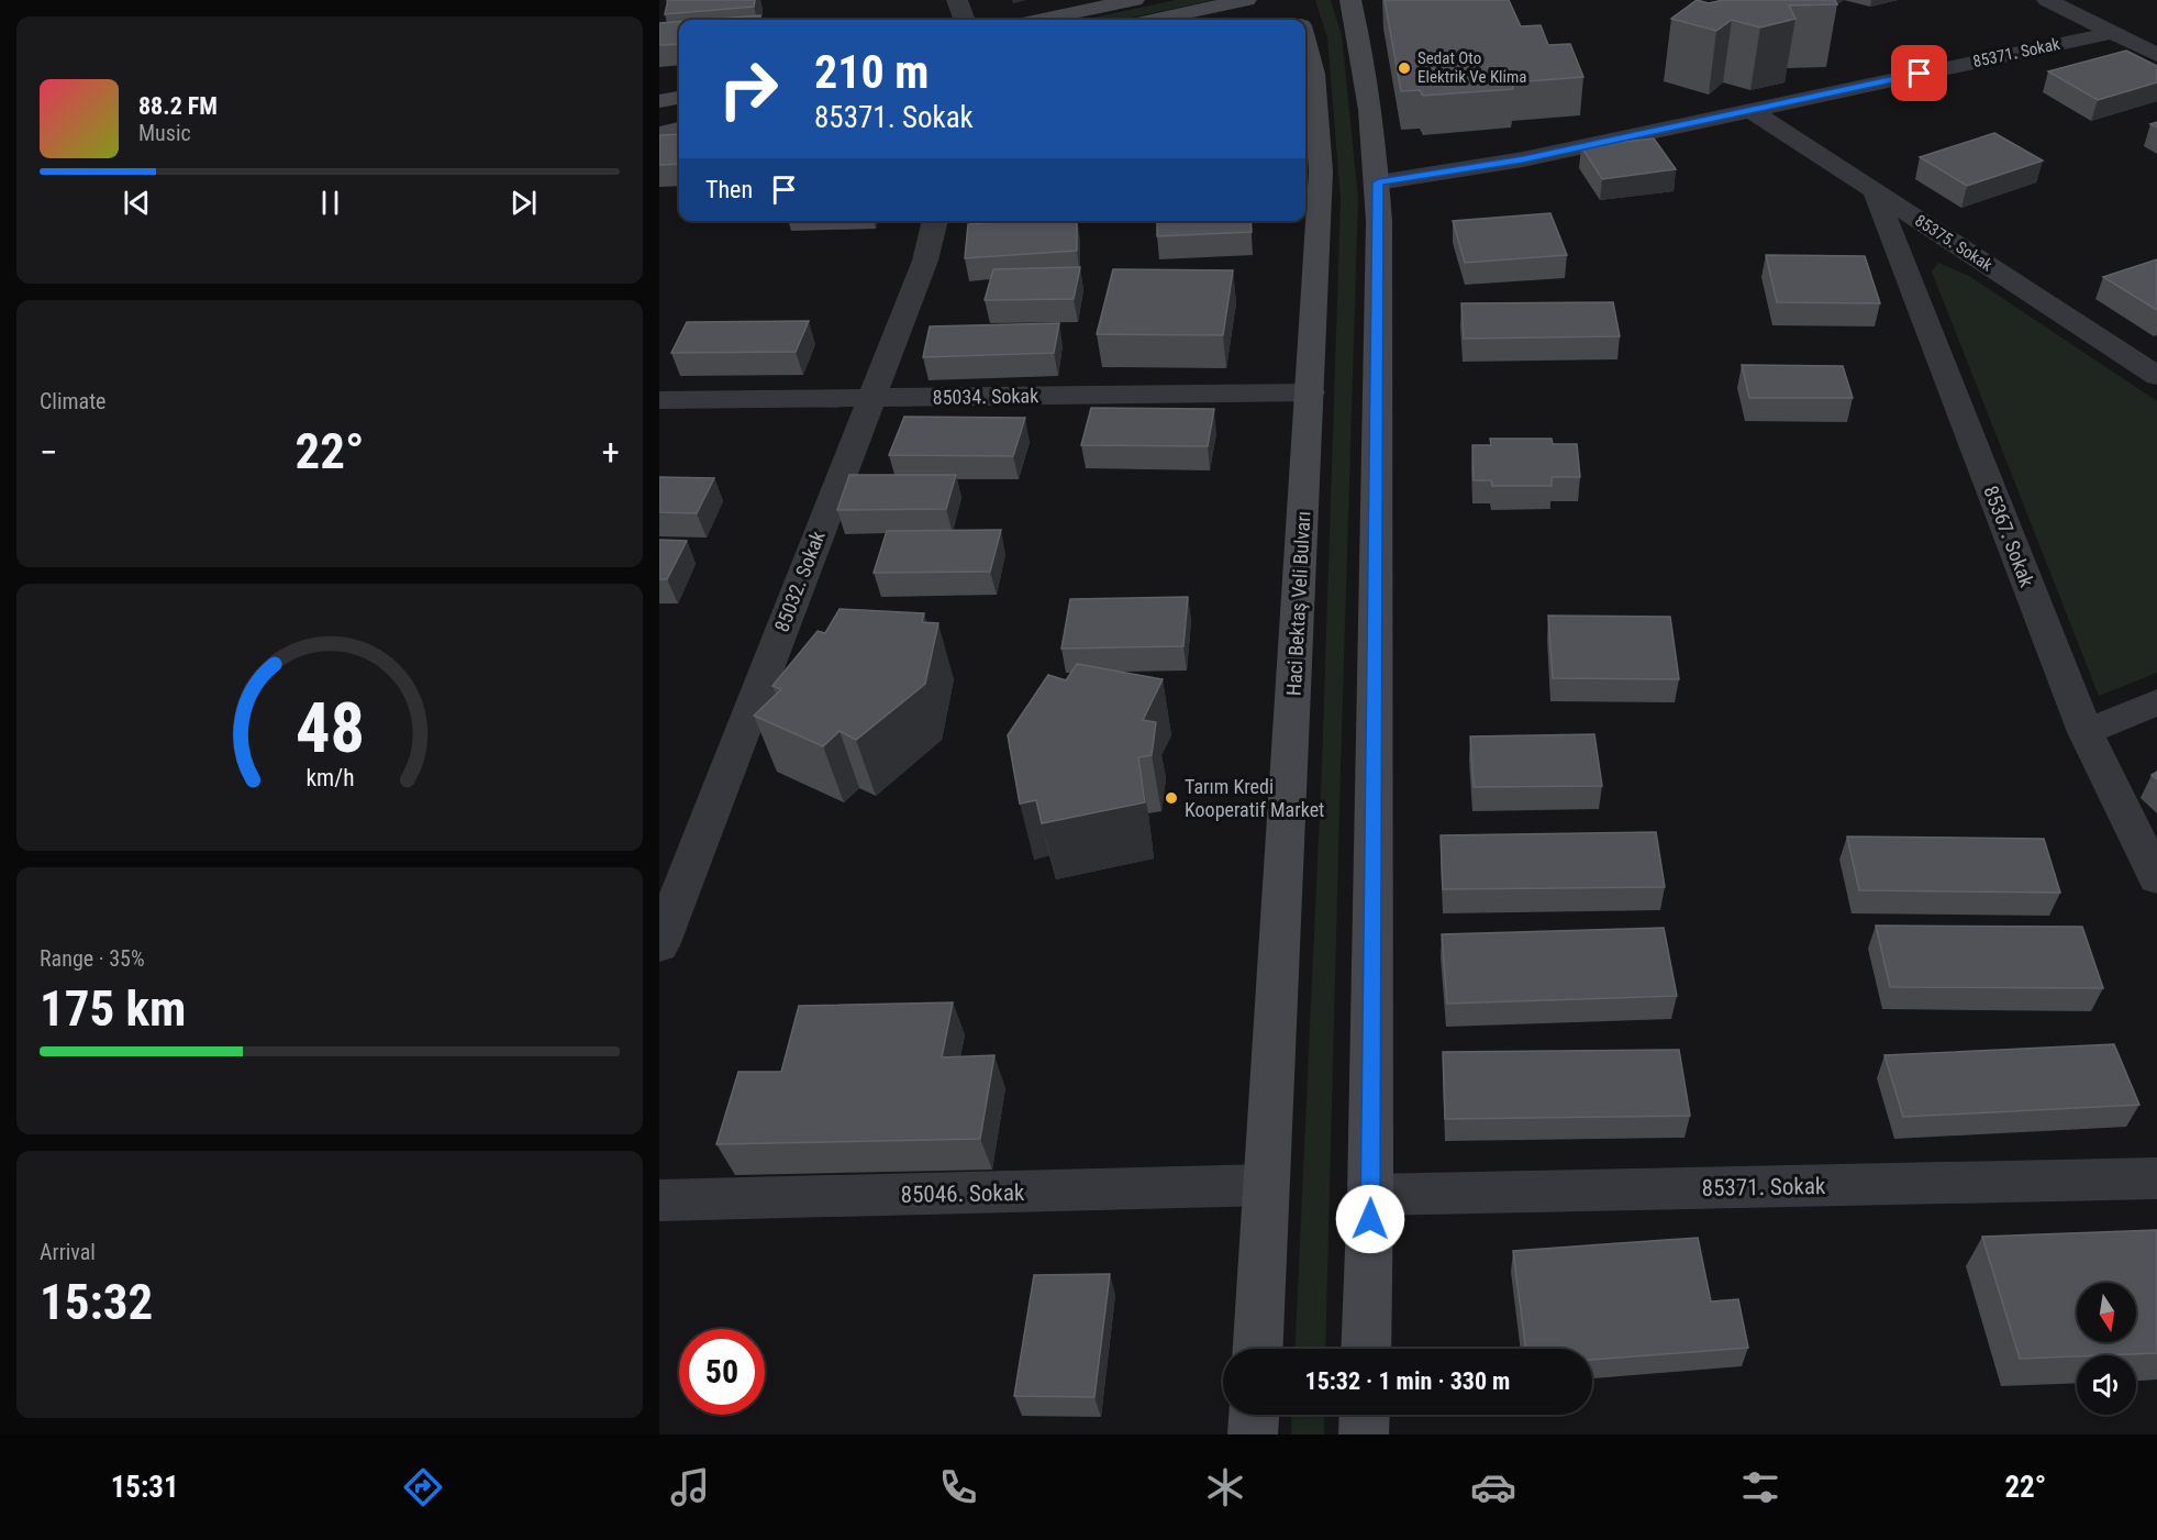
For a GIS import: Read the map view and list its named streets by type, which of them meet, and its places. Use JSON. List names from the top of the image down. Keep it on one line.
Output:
{"streets":{"main road":["Haci Bektaş Veli Bulvarı"],"street":["85371. Sokak","85375. Sokak","85034. Sokak","85367. Sokak","85032. Sokak","85046. Sokak"]},"crossings":[["85371. Sokak","85375. Sokak"],["85375. Sokak","85367. Sokak"],["85034. Sokak","85032. Sokak"],["85034. Sokak","Haci Bektaş Veli Bulvarı"],["Haci Bektaş Veli Bulvarı","85046. Sokak"]],"places":["Sedat Oto Elektrik Ve Klima","Tarım Kredi Kooperatif Market"],"north":"bottom","page":{"turn":["210 m","85371. Sokak"],"song":["88.2 FM","Music"],"then":"Then","tile":["Climate",["Range · 35%","175 km"],["Arrival","15:32"]],"heat":["−","22°","+"],"limit":"50","trip":"15:32 · 1 min · 330 m","tabs":["15:31","22°"],"gauge":["48","km/h"]}}
